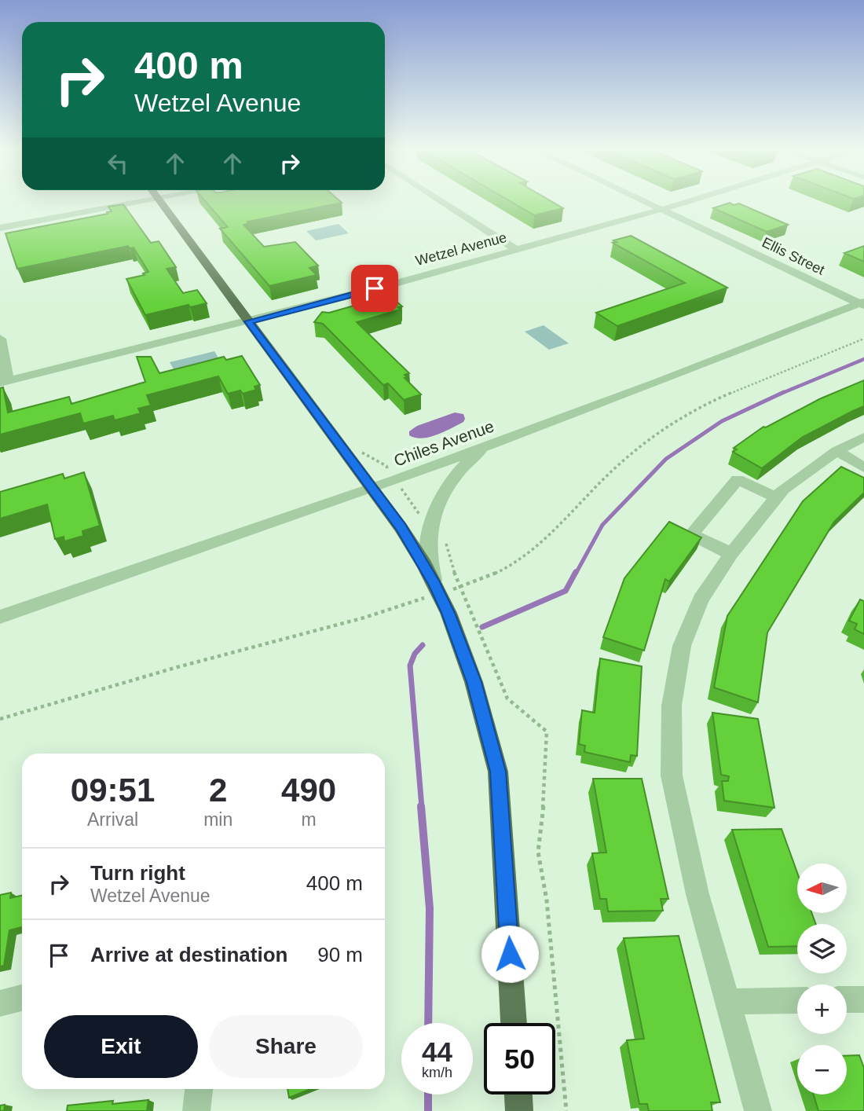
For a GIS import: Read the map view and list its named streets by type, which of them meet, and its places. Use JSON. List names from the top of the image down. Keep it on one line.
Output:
{"streets":{"street":["Wetzel Avenue","Ellis Street","Chiles Avenue"]},"crossings":[["Wetzel Avenue","Ellis Street"],["Ellis Street","Chiles Avenue"]],"north":"left","page":{"turn":["400 m","Wetzel Avenue"],"eta":["09:51","Arrival","2","min","490","m"],"list":[{"name":"Turn right","note":"Wetzel Avenue","value":"400 m"},{"name":"Arrive at destination","value":"90 m"}],"map_buttons":["+","−"],"buttons":["Exit","Share"],"speed":"44 km/h","limit":"50"}}
